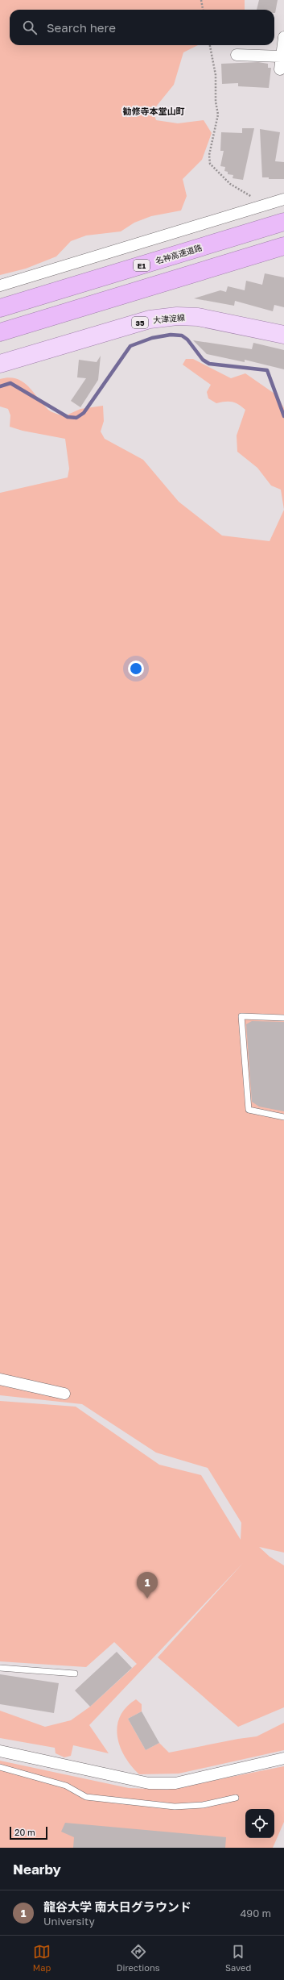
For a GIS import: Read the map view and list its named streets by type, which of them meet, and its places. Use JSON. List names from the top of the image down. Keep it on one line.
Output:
{"streets":{"highway":["名神高速道路","E1"],"main road":["大津淀線","35"]},"districts":["勧修寺本堂山町"],"scale_bar":"20 m","page":{"search":"Search here","pins":"1","scale":"20 m","heading":"Nearby","list":[{"mark":"1","name":"龍谷大学 南大日グラウンド","note":"University","value":"490 m"}],"nav":["Map","Directions","Saved"]}}
